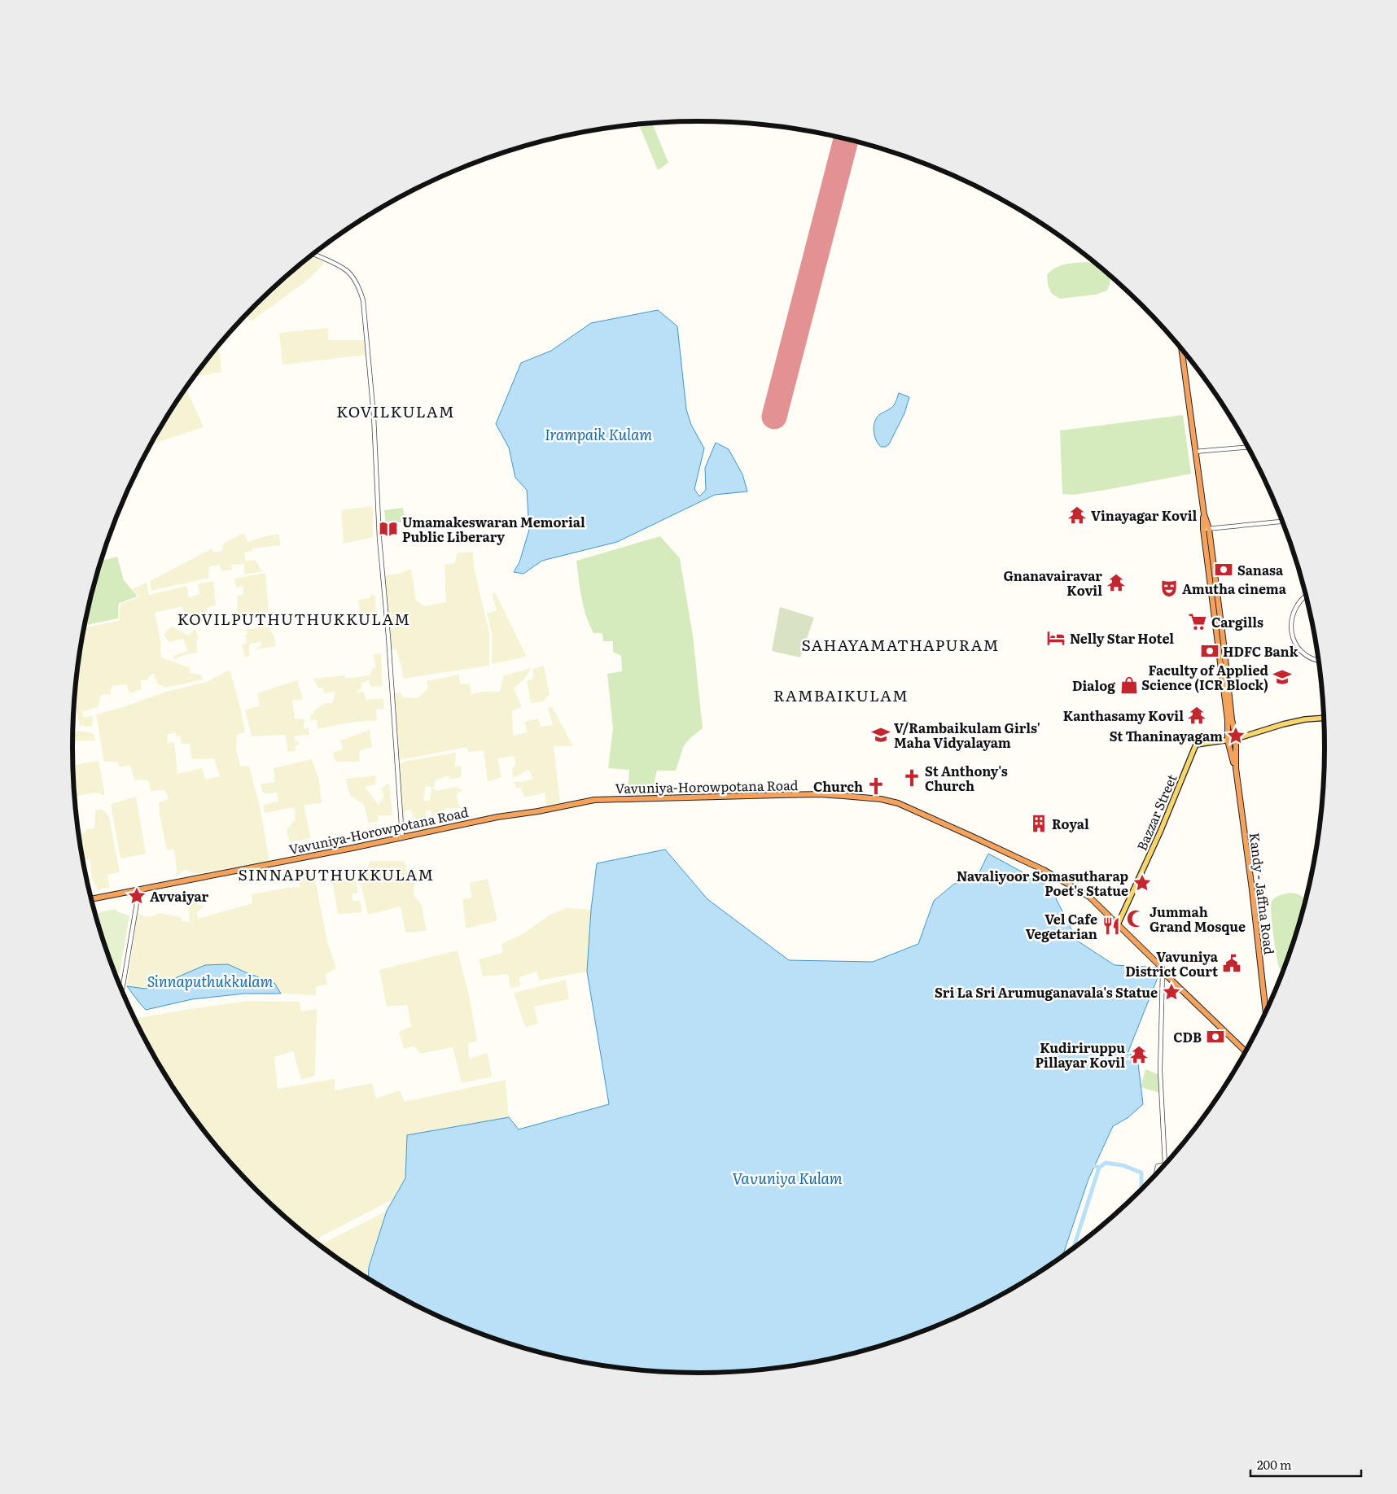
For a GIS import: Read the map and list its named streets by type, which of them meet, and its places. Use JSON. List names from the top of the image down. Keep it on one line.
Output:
{"streets":{"highway":["Vavuniya-Horowpotana Road","Kandy - Jaffna Road"],"main road":["Bazzar Street"]},"crossings":[["Vavuniya-Horowpotana Road","Bazzar Street"],["Bazzar Street","Kandy - Jaffna Road"]],"districts":["KOVILKULAM","KOVILPUTHUTHUKKULAM","SAHAYAMATHAPURAM","RAMBAIKULAM","SINNAPUTHUKKULAM"],"water":["Irampaik Kulam","Sinnaputhukkulam","Vavuniya Kulam"],"places":{"temple":["Vinayagar Kovil","Gnanavairavar Kovil","Kanthasamy Kovil","Kudiriruppu Pillayar Kovil"],"library":["Umamakeswaran Memorial Public Liberary"],"bank":["Sanasa","HDFC Bank","CDB"],"theatre":["Amutha cinema"],"supermarket":["Cargills"],"hotel":["Nelly Star Hotel"],"school or university":["Faculty of Applied Science (ICR Block)","V/Rambaikulam Girls' Maha Vidyalayam"],"shop":["Dialog"],"place":["St Thaninayagam","Navaliyoor Somasutharap Poet's Statue","Avvaiyar","Sri La Sri Arumuganavala's Statue"],"church":["St Anthony's Church","Church"],"building":["Royal"],"mosque":["Jummah Grand Mosque"],"restaurant":["Vel Cafe Vegetarian"],"public building":["Vavuniya District Court"]},"scale_bar":"200 m"}
